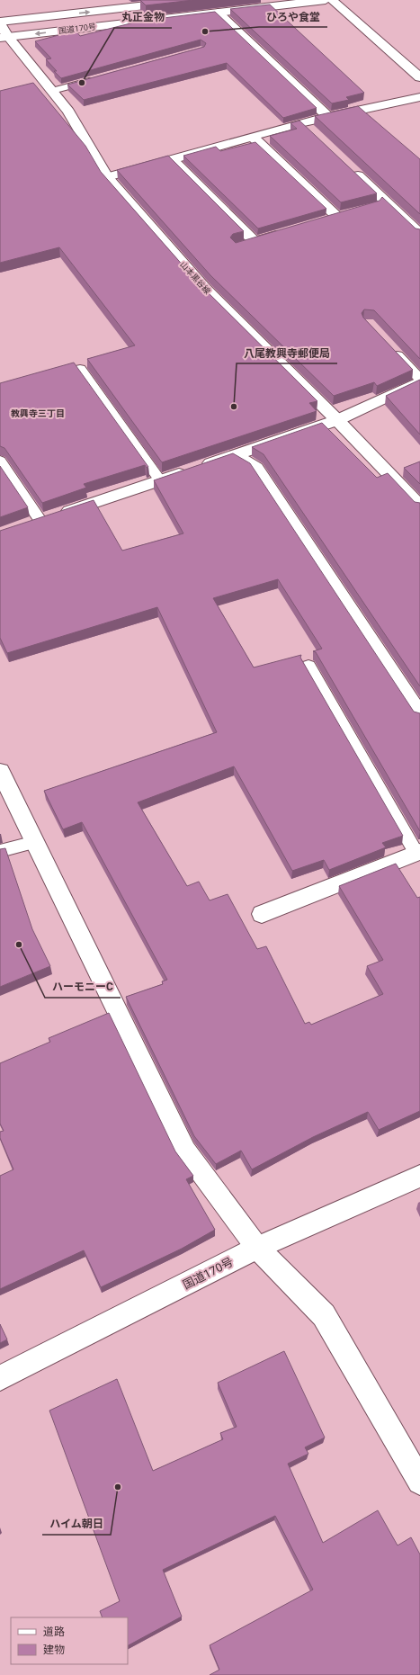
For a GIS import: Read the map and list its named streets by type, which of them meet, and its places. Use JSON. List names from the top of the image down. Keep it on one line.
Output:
{"streets":{"main road":["国道170号","山本黒谷線"]},"crossings":[["国道170号","山本黒谷線"]],"districts":["教興寺三丁目"],"places":["ひろや食堂","丸正金物","八尾教興寺郵便局","ハーモニーC","ハイム朝日"],"legend":["道路","建物"]}
